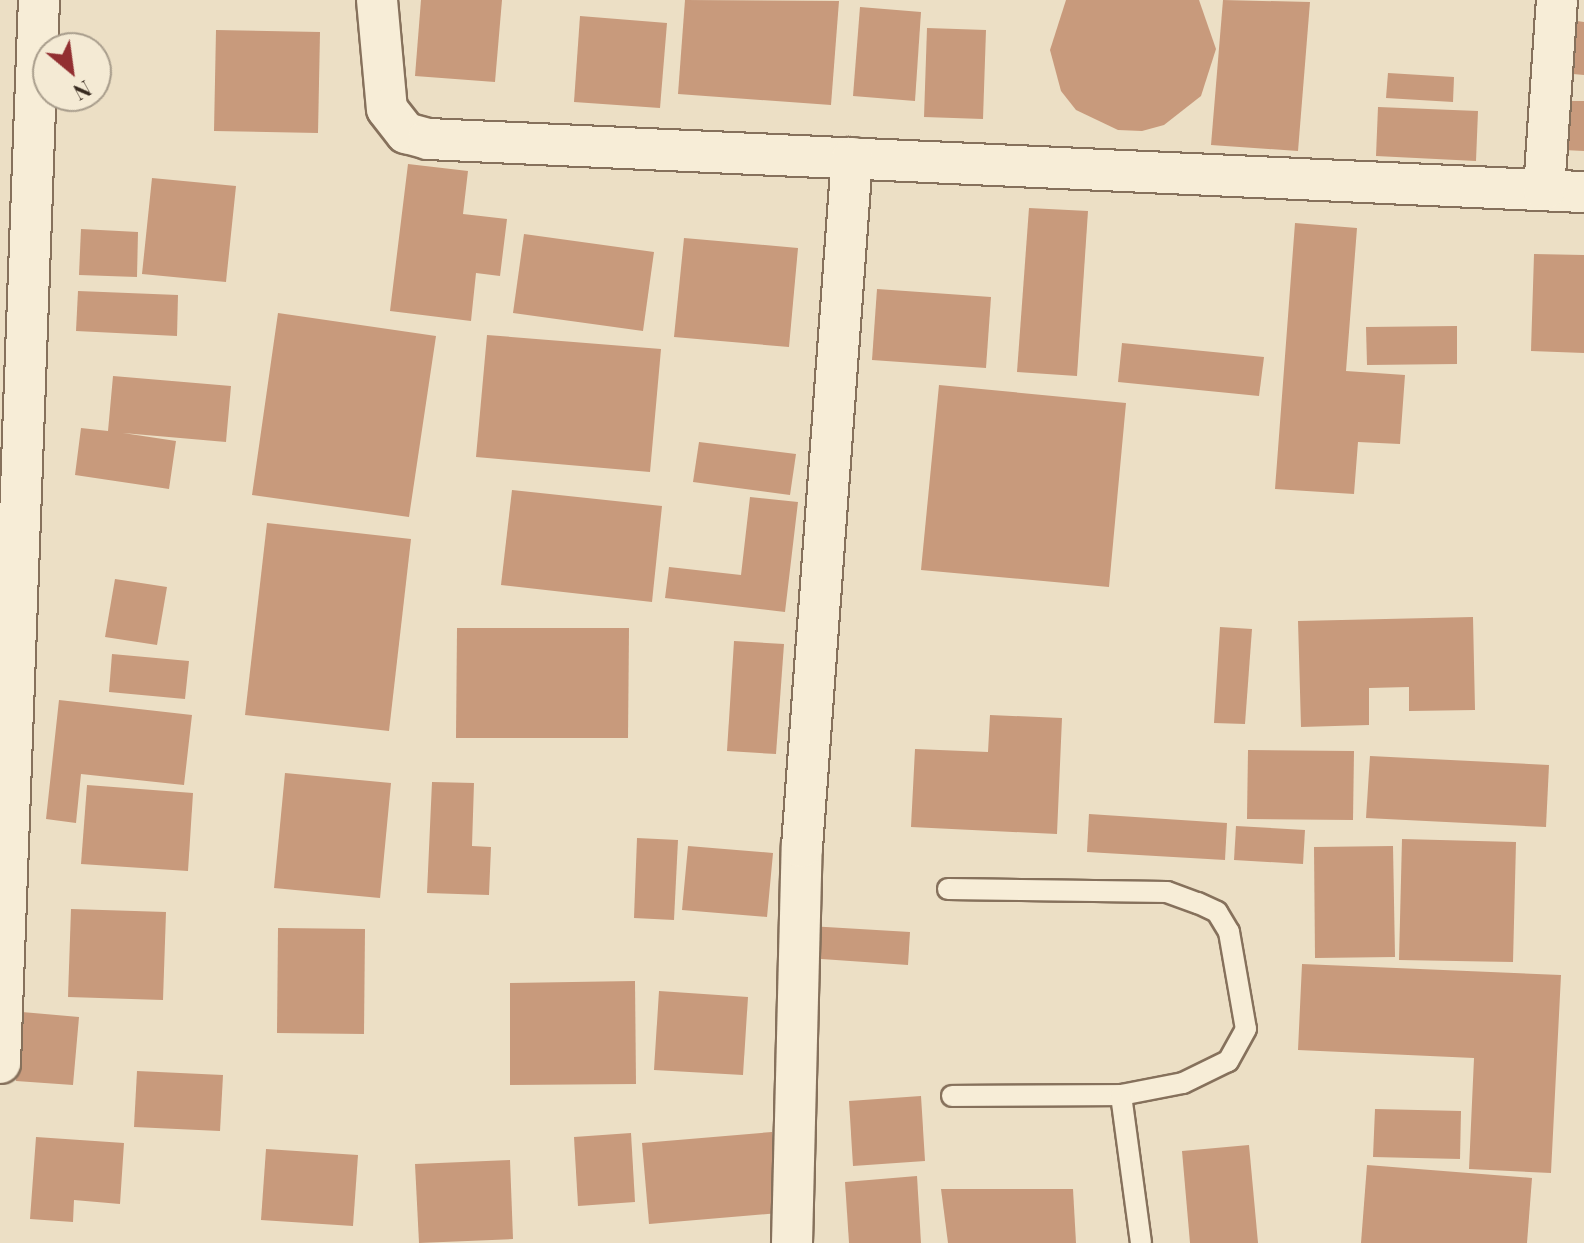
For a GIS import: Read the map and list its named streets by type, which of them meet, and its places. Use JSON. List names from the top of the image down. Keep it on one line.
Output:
{"north":"bottom right"}
